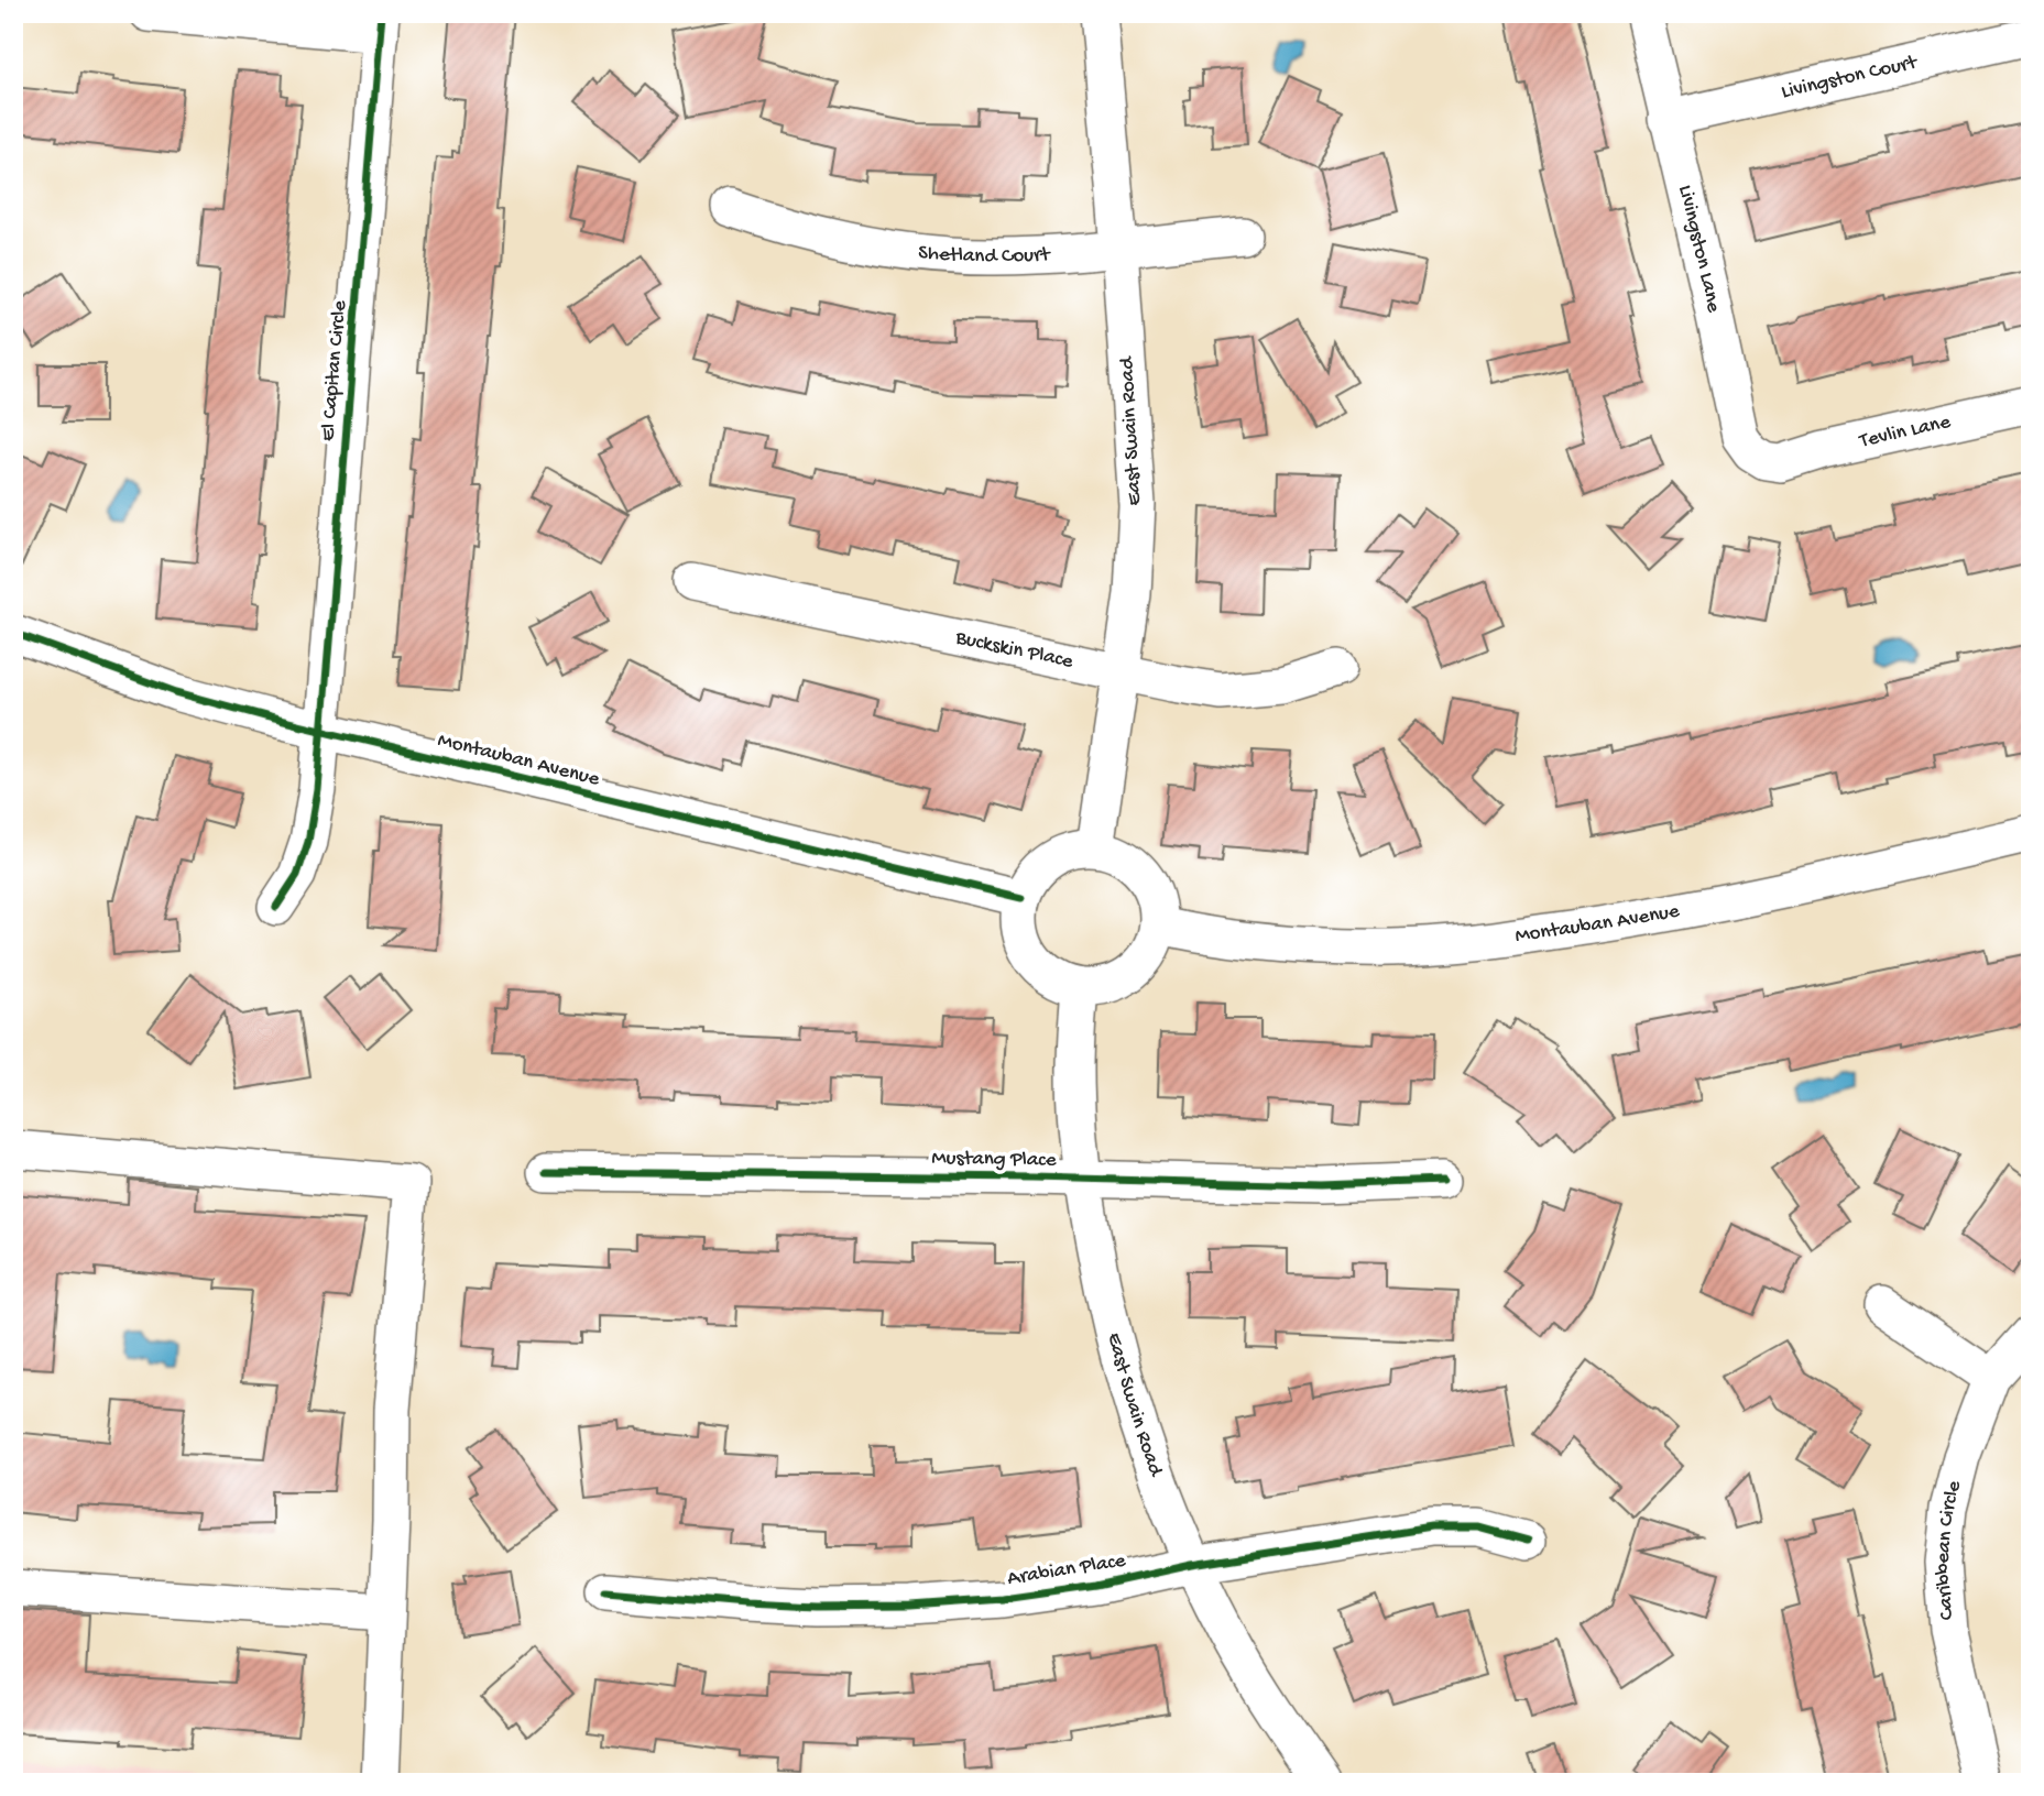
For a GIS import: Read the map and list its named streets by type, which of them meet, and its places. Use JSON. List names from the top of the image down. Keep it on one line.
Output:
{"streets":{"street":["Livingston Court","Livingston Lane","Shetland Court","El Capitan Circle","East Swain Road","Tevlin Lane","Buckskin Place","Montauban Avenue","Mustang Place","Caribbean Circle","Arabian Place"]},"crossings":[["Livingston Court","Livingston Lane"],["Livingston Lane","Tevlin Lane"],["Shetland Court","East Swain Road"],["El Capitan Circle","Montauban Avenue"],["East Swain Road","Buckskin Place"],["East Swain Road","Montauban Avenue"],["East Swain Road","Mustang Place"],["East Swain Road","Arabian Place"]]}
